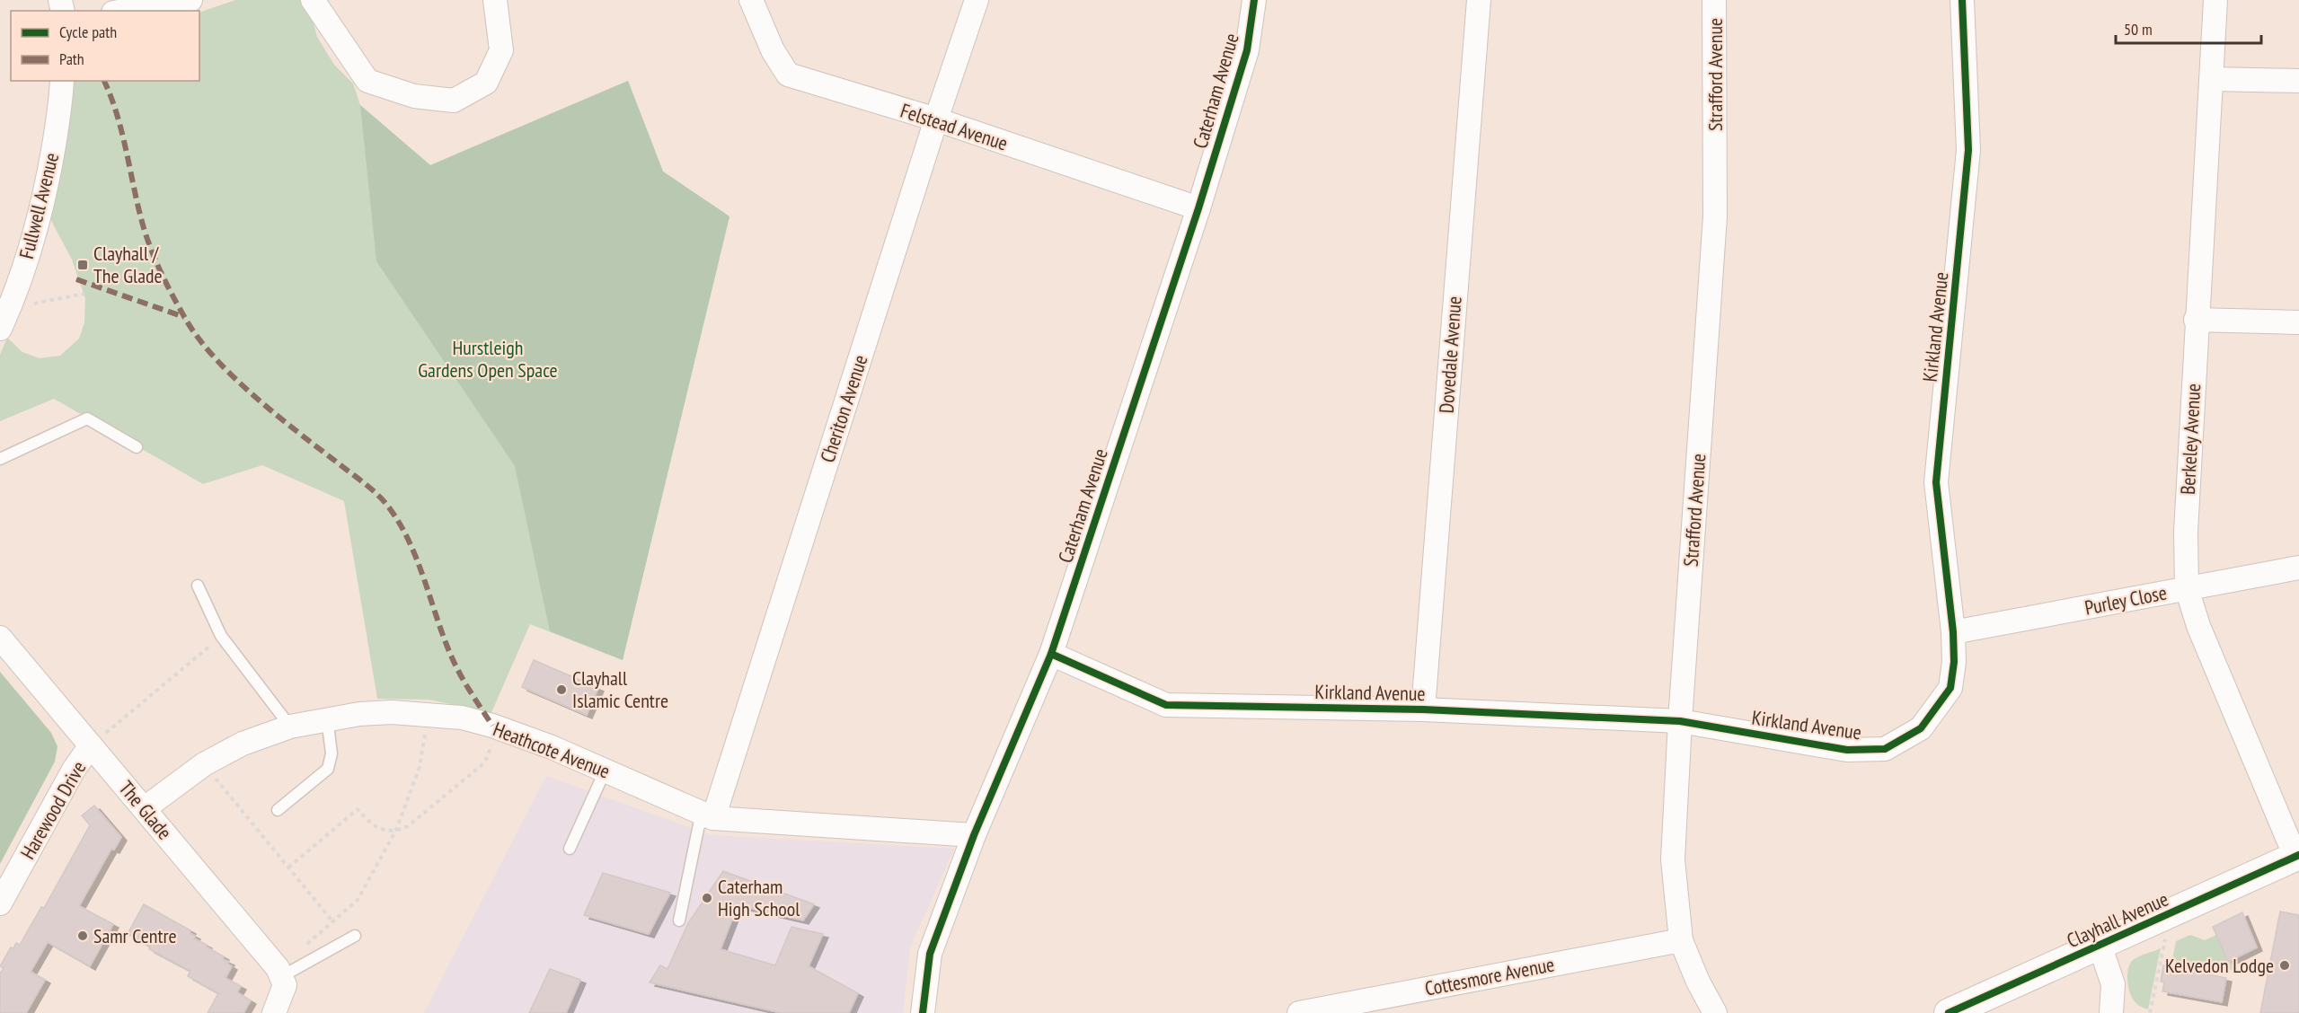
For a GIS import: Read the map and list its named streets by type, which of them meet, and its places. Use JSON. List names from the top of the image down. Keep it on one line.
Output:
{"streets":{"street":["Strafford Avenue","Caterham Avenue","Felstead Avenue","Fullwell Avenue","Kirkland Avenue","Dovedale Avenue","Cheriton Avenue","Berkeley Avenue","Purley Close","Heathcote Avenue","Harewood Drive","The Glade","Clayhall Avenue","Cottesmore Avenue"]},"crossings":[["Strafford Avenue","Kirkland Avenue"],["Strafford Avenue","Cottesmore Avenue"],["Caterham Avenue","Felstead Avenue"],["Caterham Avenue","Kirkland Avenue"],["Caterham Avenue","Heathcote Avenue"],["Felstead Avenue","Cheriton Avenue"],["Kirkland Avenue","Dovedale Avenue"],["Kirkland Avenue","Purley Close"],["Cheriton Avenue","Heathcote Avenue"],["Berkeley Avenue","Purley Close"],["Berkeley Avenue","Clayhall Avenue"],["Heathcote Avenue","The Glade"],["Harewood Drive","The Glade"]],"parks":["Hurstleigh Gardens Open Space"],"places":{"transit":["Clayhall / The Glade"],"other":["Clayhall Islamic Centre","Caterham High School","Samr Centre","Kelvedon Lodge"]},"legend":["Cycle path","Path"],"scale_bar":"50 m"}
